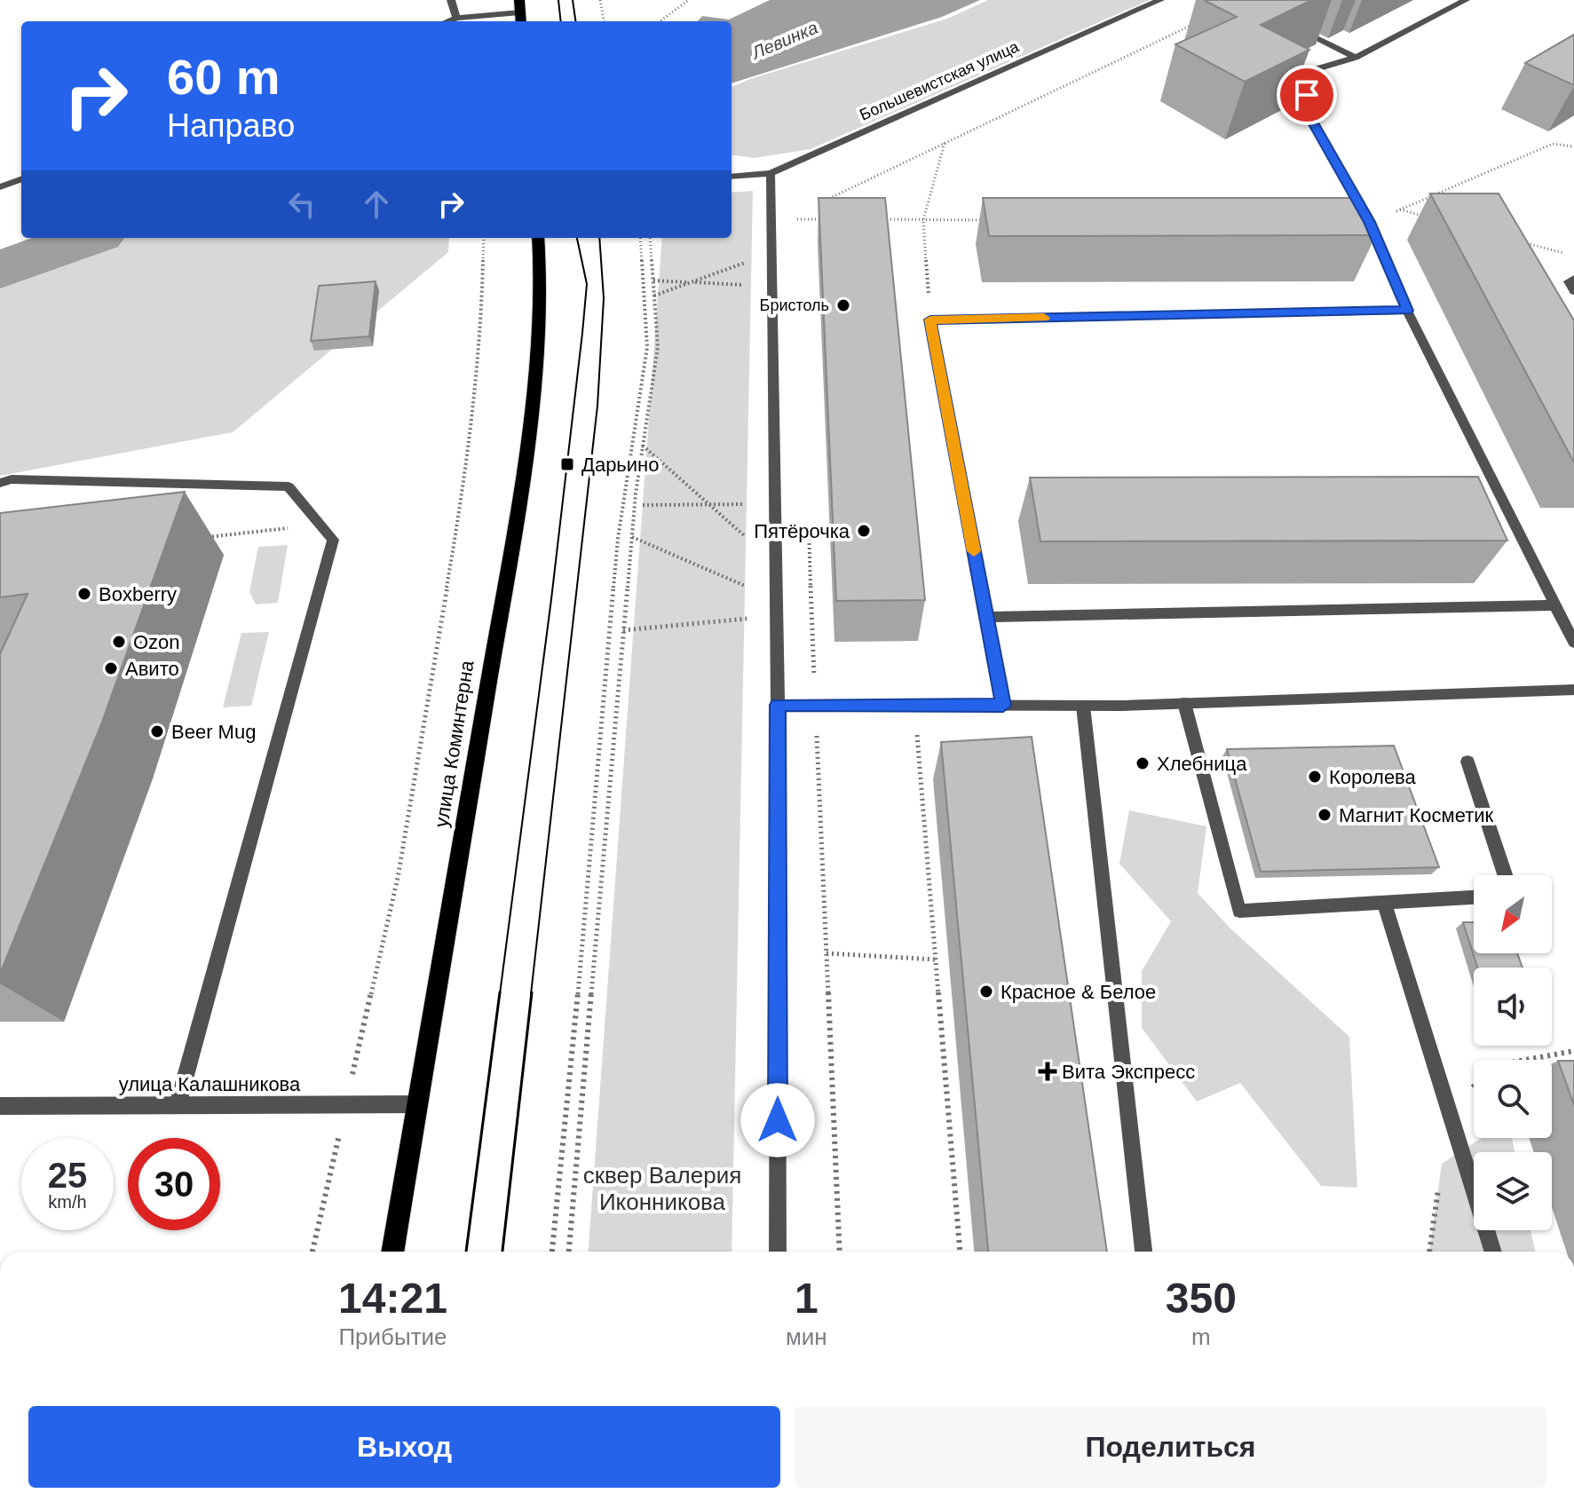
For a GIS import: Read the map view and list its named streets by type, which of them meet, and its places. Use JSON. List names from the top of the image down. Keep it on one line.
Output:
{"streets":{"main road":["улица Коминтерна"],"street":["Большевистская улица","улица Калашникова"]},"crossings":[["улица Коминтерна","улица Калашникова"]],"water":["Левинка"],"parks":["сквер Валерия Иконникова"],"places":{"other":["Бристоль","Пятёрочка","Boxberry","Ozon","Авито","Beer Mug","Хлебница","Королева","Магнит Косметик","Красное & Белое"],"transit":["Дарьино"],"health":["Вита Экспресс"]},"north":"bottom left","page":{"turn":["60 m","Направо"],"speed":"25 km/h","limit":"30","eta":["14:21","Прибытие","1","мин","350","m"],"buttons":["Выход","Поделиться"]}}
